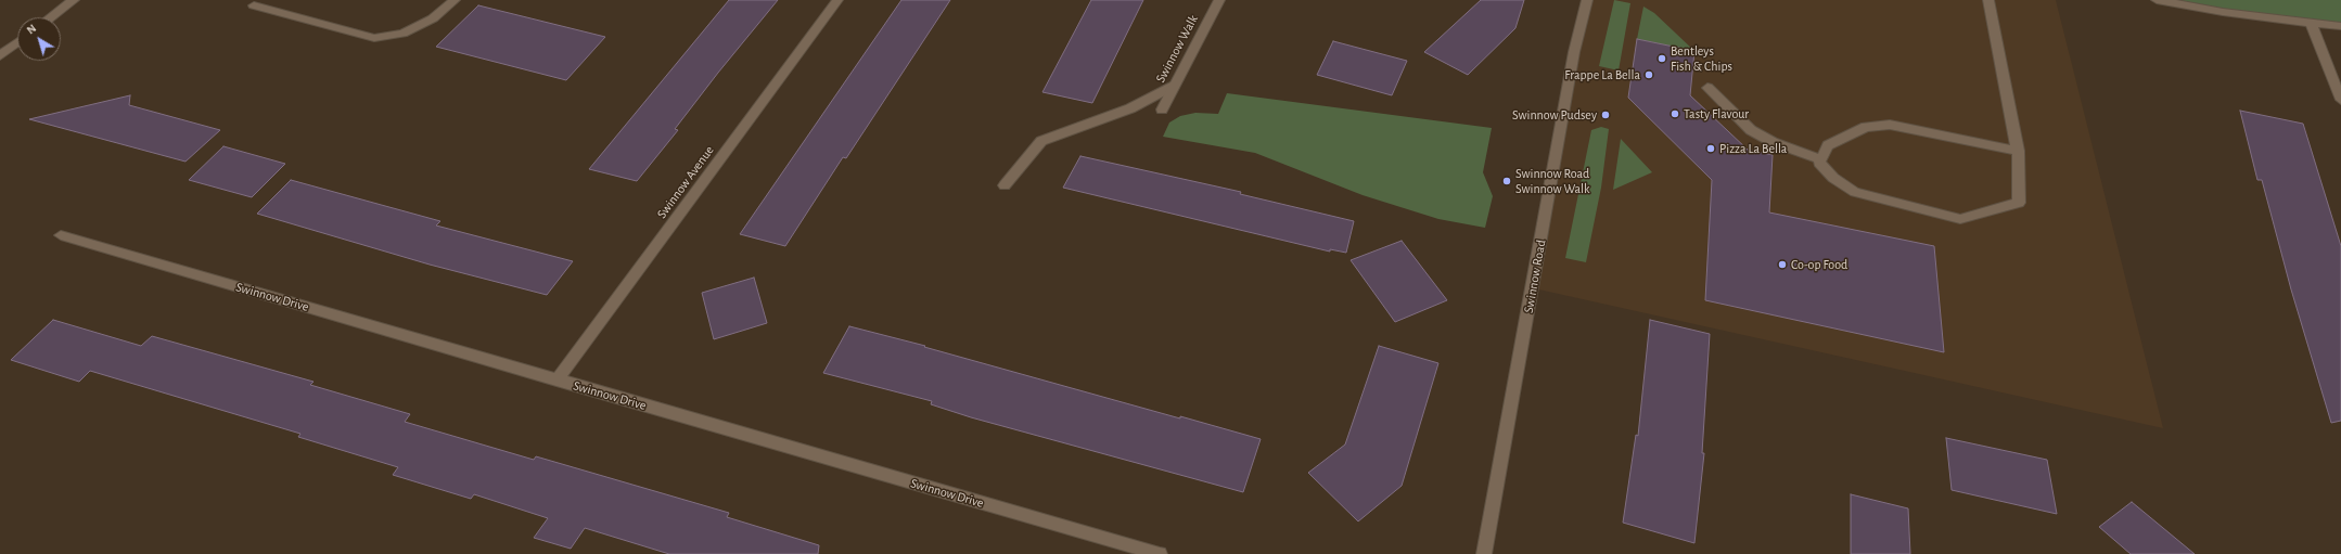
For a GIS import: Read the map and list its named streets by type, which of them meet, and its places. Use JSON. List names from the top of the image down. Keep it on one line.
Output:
{"streets":{"street":["Swinnow Walk","Swinnow Avenue","Swinnow Road","Swinnow Drive"]},"crossings":[["Swinnow Avenue","Swinnow Drive"]],"places":["Bentleys Fish & Chips","Frappe La Bella","Tasty Flavour","Swinnow Pudsey","Pizza La Bella","Swinnow Road Swinnow Walk","Co-op Food"],"north":"top left"}
